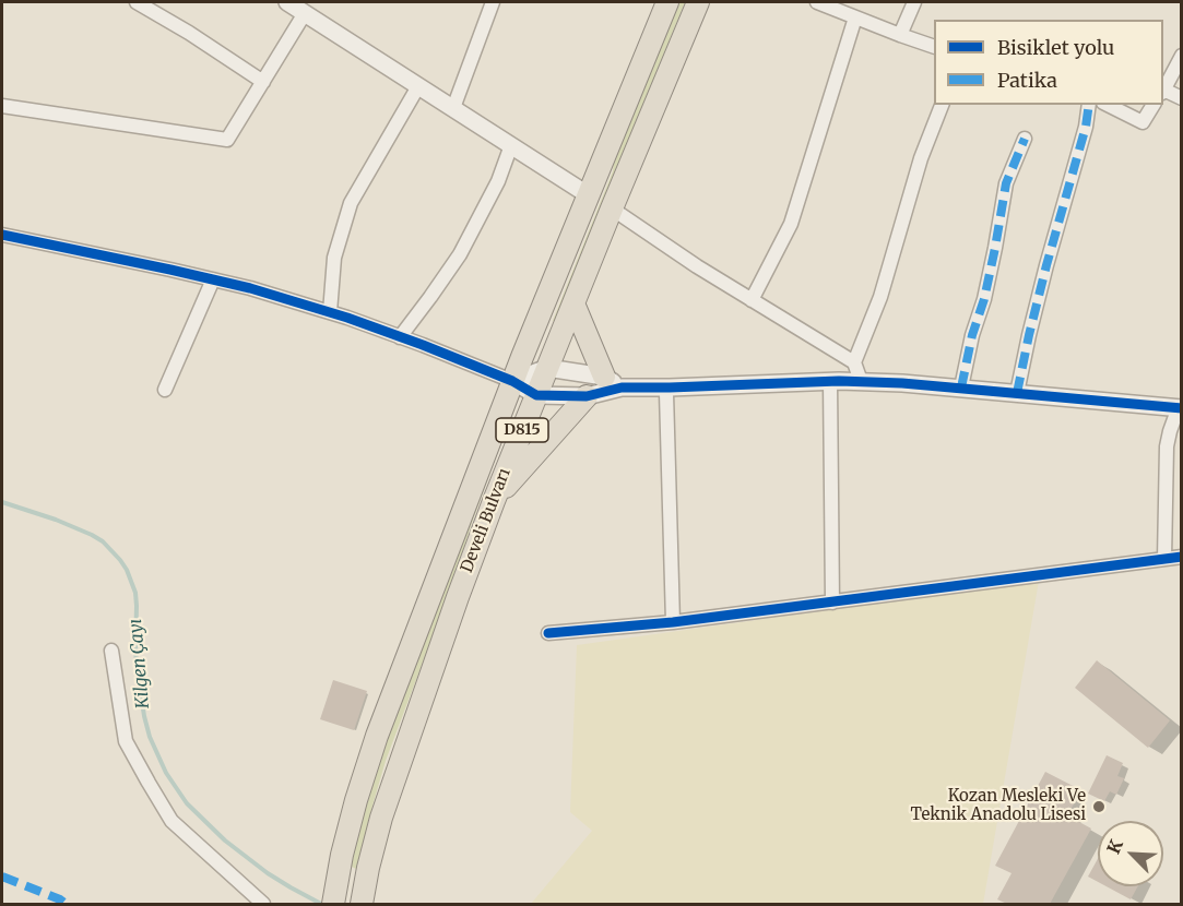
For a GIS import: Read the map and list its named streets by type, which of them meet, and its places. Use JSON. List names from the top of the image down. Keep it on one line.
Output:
{"streets":{"highway":["D815","Develi Bulvarı"]},"water":["Kilgen Çayı"],"places":["Kozan Mesleki Ve Teknik Anadolu Lisesi"],"legend":["Bisiklet yolu","Patika"],"north":"top left"}
